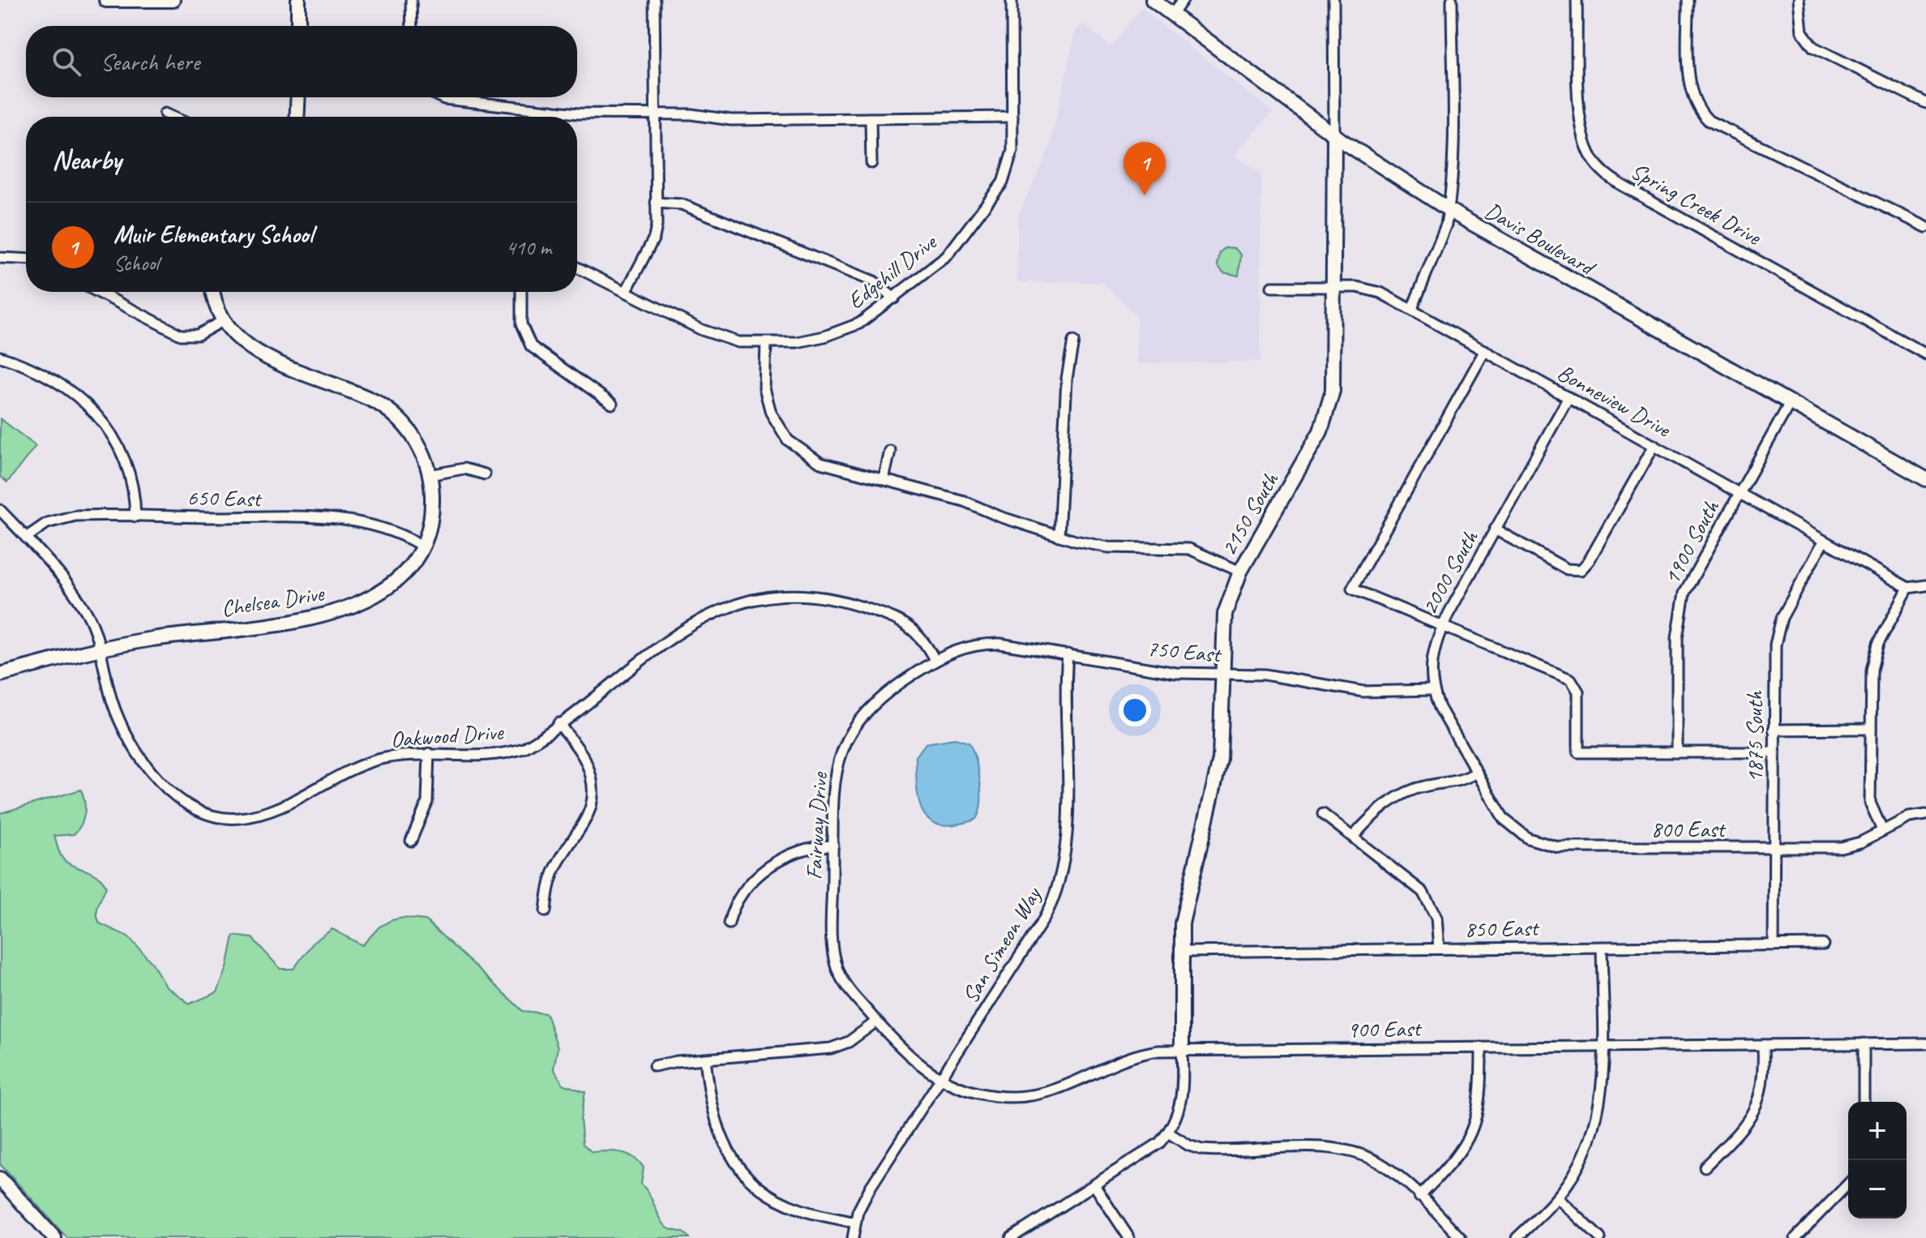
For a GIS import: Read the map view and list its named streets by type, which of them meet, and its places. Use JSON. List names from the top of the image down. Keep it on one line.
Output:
{"streets":{"street":["Spring Creek Drive","Davis Boulevard","Edgehill Drive","Bonneview Drive","650 East","2150 South","1900 South","2000 South","Chelsea Drive","750 East","Oakwood Drive","1875 South","Fairway Drive","800 East","850 East","San Simeon Way","900 East"]},"crossings":[["Davis Boulevard","2150 South"],["Davis Boulevard","1900 South"],["Bonneview Drive","2150 South"],["Bonneview Drive","1900 South"],["Bonneview Drive","2000 South"],["Bonneview Drive","1875 South"],["650 East","Chelsea Drive"],["650 East","Oakwood Drive"],["2150 South","750 East"],["2150 South","850 East"],["2150 South","900 East"],["2000 South","750 East"],["2000 South","800 East"],["Chelsea Drive","Oakwood Drive"],["750 East","Oakwood Drive"],["750 East","Fairway Drive"],["750 East","San Simeon Way"],["Oakwood Drive","Fairway Drive"],["1875 South","800 East"],["1875 South","850 East"],["Fairway Drive","900 East"],["San Simeon Way","900 East"]],"page":{"search":"Search here","heading":"Nearby","pins":"1","list":[{"mark":"1","name":"Muir Elementary School","note":"School","value":"410 m"}],"map_buttons":["+","−"]}}
